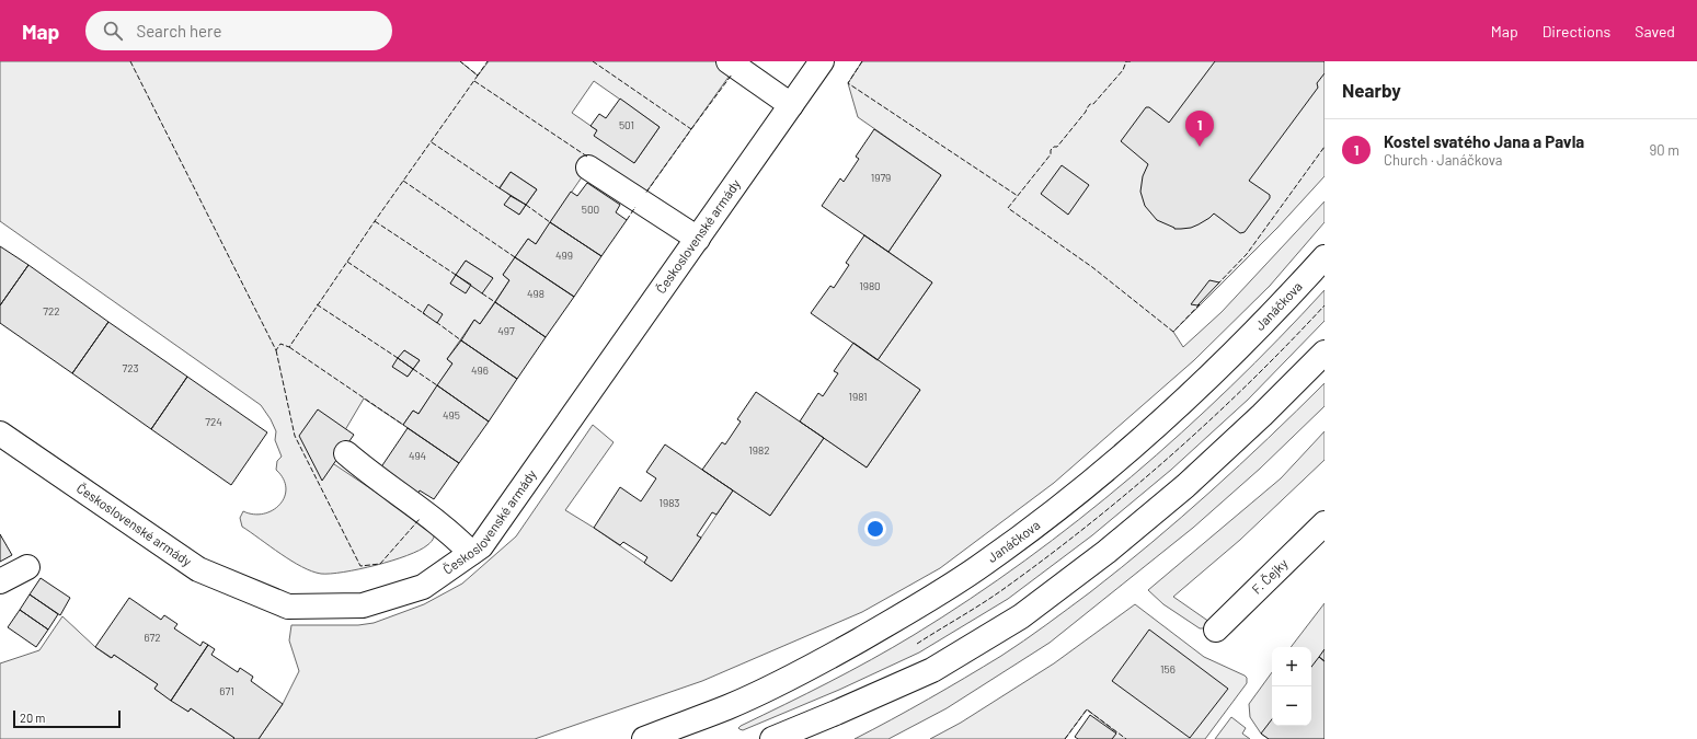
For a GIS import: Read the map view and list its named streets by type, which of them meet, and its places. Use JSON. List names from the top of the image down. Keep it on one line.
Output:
{"streets":{"main road":["Československé armády","Janáčkova","F. Čejky"]},"house_numbers":["501","1979","500","499","1980","498","722","497","723","496","1981","495","724","1982","494","1983","672","156","671"],"scale_bar":"20 m","page":{"header":"Map","search":"Search here","nav":["Map","Directions","Saved"],"heading":"Nearby","pins":"1","list":[{"mark":"1","name":"Kostel svatého Jana a Pavla","note":"Church · Janáčkova","value":"90 m"}],"map_buttons":["+","−"],"scale":"20 m"}}
